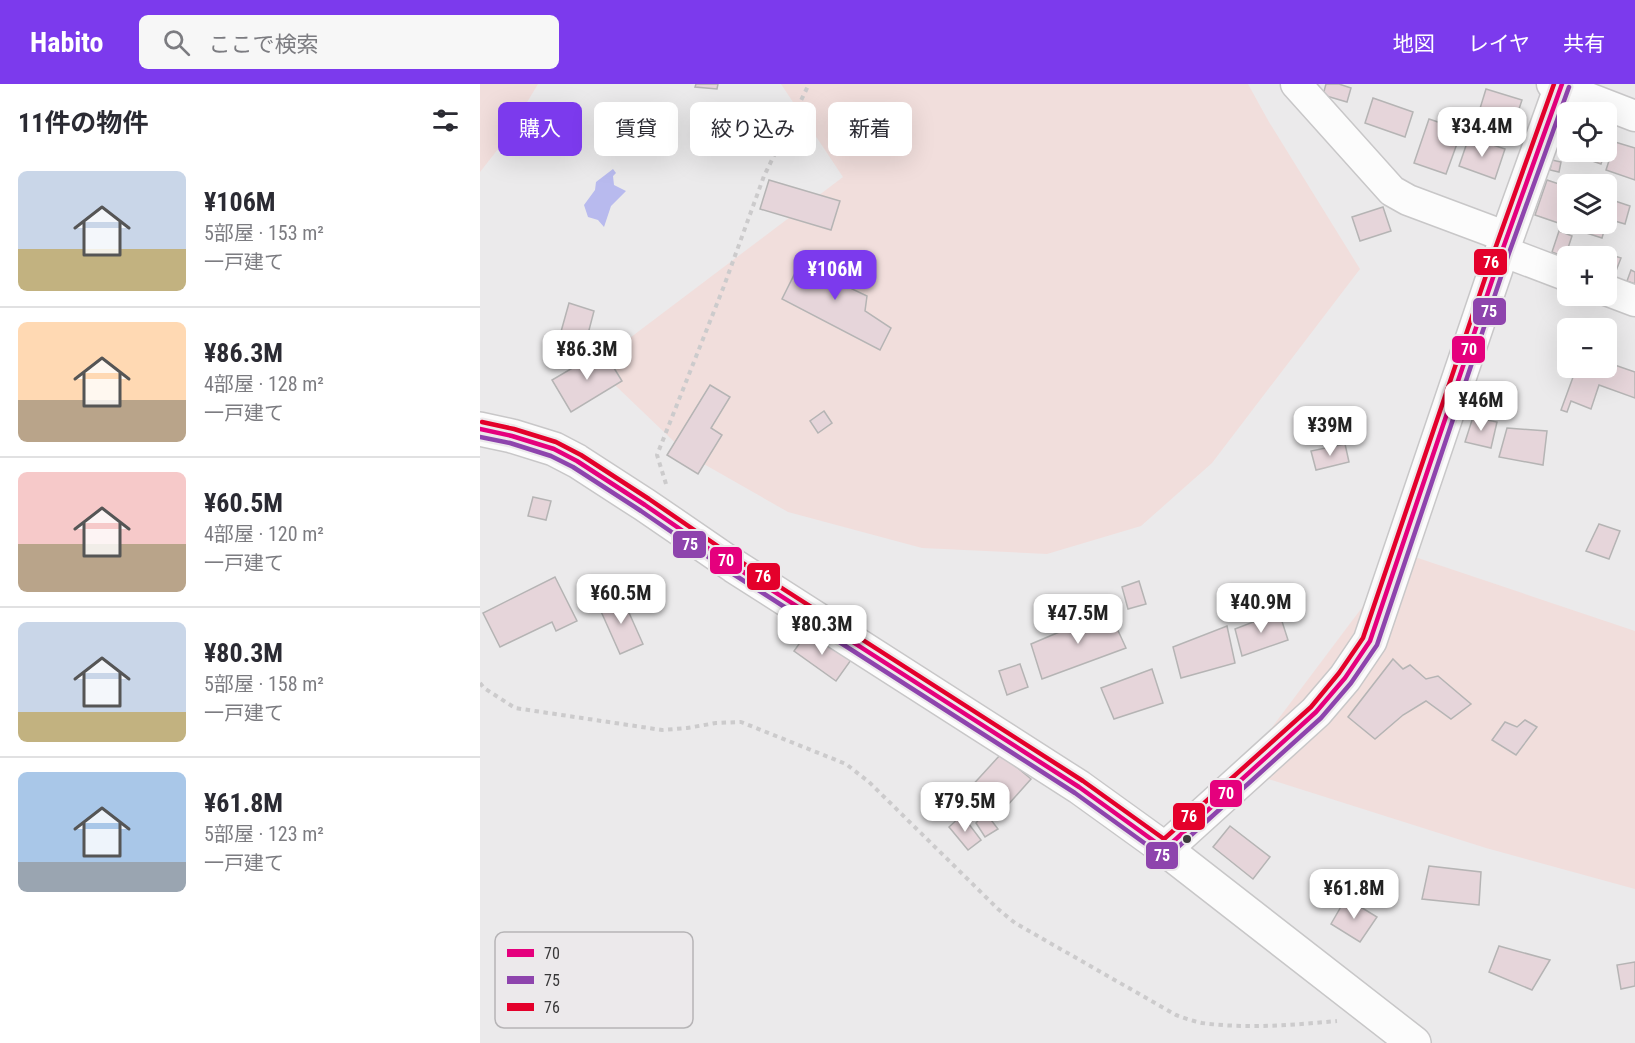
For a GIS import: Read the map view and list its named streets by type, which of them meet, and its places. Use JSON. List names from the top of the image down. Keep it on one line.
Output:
{"lines":["transit line 70","transit line 76","transit line 75"],"legend":["70","75","76"],"page":{"header":"Habito","search":"ここで検索","nav":["地図","レイヤ","共有"],"heading":"11件の物件","map_buttons":["+","−"],"chip":["購入","賃貸","絞り込み","新着"],"price":["¥34.4M","¥106M","¥86.3M","¥46M","¥39M","¥60.5M","¥40.9M","¥47.5M","¥80.3M","¥79.5M","¥61.8M"],"list":[{"name":"¥106M","note":"5部屋 · 153 m² · 一戸建て"},{"name":"¥86.3M","note":"4部屋 · 128 m² · 一戸建て"},{"name":"¥60.5M","note":"4部屋 · 120 m² · 一戸建て"},{"name":"¥80.3M","note":"5部屋 · 158 m² · 一戸建て"},{"name":"¥61.8M","note":"5部屋 · 123 m² · 一戸建て"}]}}
